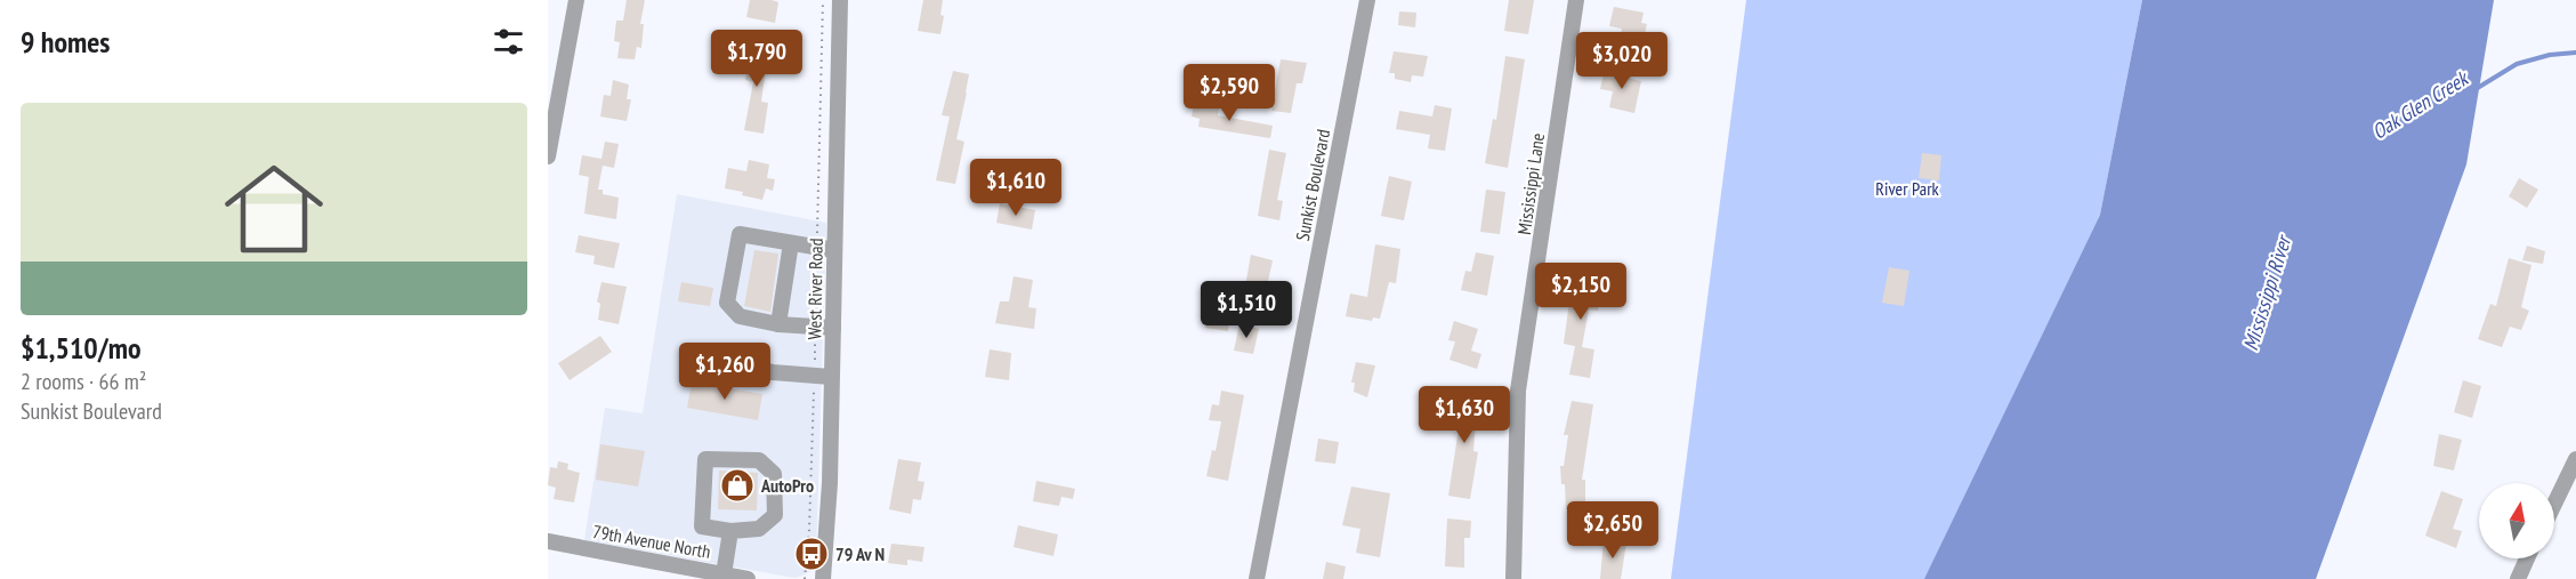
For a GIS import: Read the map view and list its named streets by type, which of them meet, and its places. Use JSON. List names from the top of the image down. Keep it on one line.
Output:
{"streets":{"street":["Mississippi Lane","Sunkist Boulevard","West River Road","79th Avenue North"]},"water":["Oak Glen Creek","Mississippi River"],"parks":["River Park"],"places":{"shop":["AutoPro"],"bus stop":["79 Av N"]},"north":"top","page":{"heading":"9 homes","price":["$1,790","$3,020","$2,590","$1,610","$2,150","$1,510","$1,260","$1,630","$2,650"],"list":[{"name":"$1,510/mo","note":"2 rooms · 66 m² · Sunkist Boulevard"}]}}
